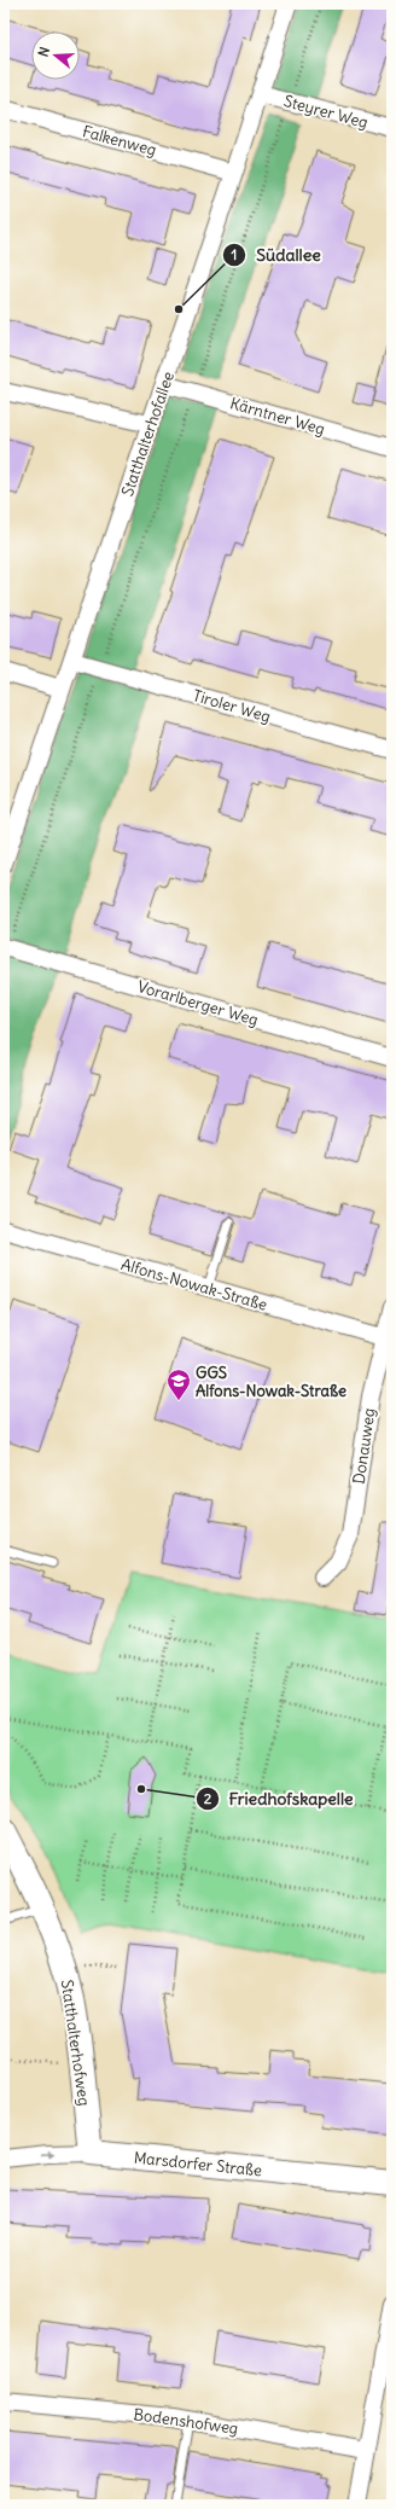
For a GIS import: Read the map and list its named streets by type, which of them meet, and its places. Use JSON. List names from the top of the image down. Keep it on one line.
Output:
{"streets":{"street":["Steyrer Weg","Falkenweg","Kärntner Weg","Statthalterhofallee","Tiroler Weg","Vorarlberger Weg","Alfons-Nowak-Straße","Donauweg","Statthalterhofweg","Marsdorfer Straße","Bodenshofweg"]},"crossings":[["Steyrer Weg","Statthalterhofallee"],["Falkenweg","Statthalterhofallee"],["Kärntner Weg","Statthalterhofallee"],["Statthalterhofallee","Tiroler Weg"],["Alfons-Nowak-Straße","Donauweg"],["Statthalterhofweg","Marsdorfer Straße"]],"places":{"other":["Südallee","Friedhofskapelle"],"school or university":["GGS Alfons-Nowak-Straße"]},"north":"left"}
